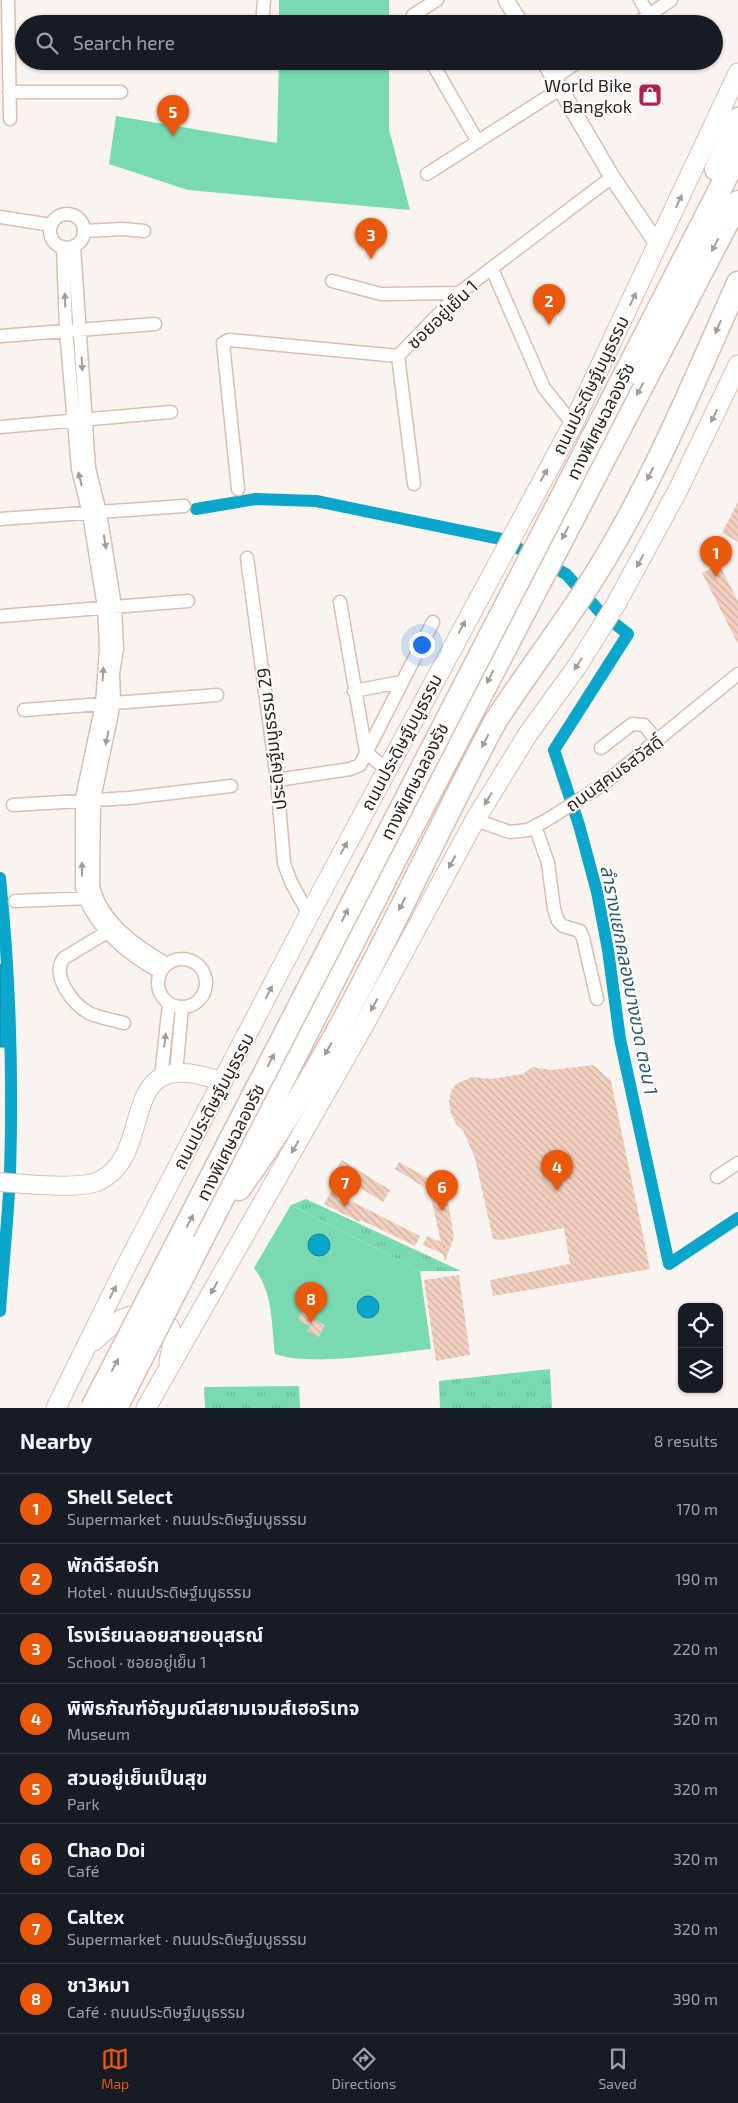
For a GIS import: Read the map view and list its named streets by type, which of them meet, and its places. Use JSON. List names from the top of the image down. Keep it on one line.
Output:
{"streets":{"highway":["ทางพิเศษฉลองรัช"],"main road":["ถนนประดิษฐ์มนูธรรม"],"street":["ซอยอยู่เย็น 1","ประดิษฐ์มนูธรรม 29","ถนนสุคนธสวัสดิ์"]},"crossings":[["ถนนประดิษฐ์มนูธรรม","ประดิษฐ์มนูธรรม 29"]],"water":["ลำรางแยกคลองบางขวด ตอน 1"],"places":{"shop":["World Bike Bangkok"]},"page":{"search":"Search here","pins":["5","3","2","1","4","7","6","8"],"heading":["Nearby","8 results"],"list":[{"mark":"1","name":"Shell Select","note":"Supermarket · ถนนประดิษฐ์มนูธรรม","value":"170 m"},{"mark":"2","name":"พักดีรีสอร์ท","note":"Hotel · ถนนประดิษฐ์มนูธรรม","value":"190 m"},{"mark":"3","name":"โรงเรียนลอยสายอนุสรณ์","note":"School · ซอยอยู่เย็น 1","value":"220 m"},{"mark":"4","name":"พิพิธภัณฑ์อัญมณีสยามเจมส์เฮอริเทจ","note":"Museum","value":"320 m"},{"mark":"5","name":"สวนอยู่เย็นเป็นสุข","note":"Park","value":"320 m"},{"mark":"6","name":"Chao Doi","note":"Café","value":"320 m"},{"mark":"7","name":"Caltex","note":"Supermarket · ถนนประดิษฐ์มนูธรรม","value":"320 m"},{"mark":"8","name":"ชา3หมา","note":"Café · ถนนประดิษฐ์มนูธรรม","value":"390 m"}],"nav":["Map","Directions","Saved"]}}
